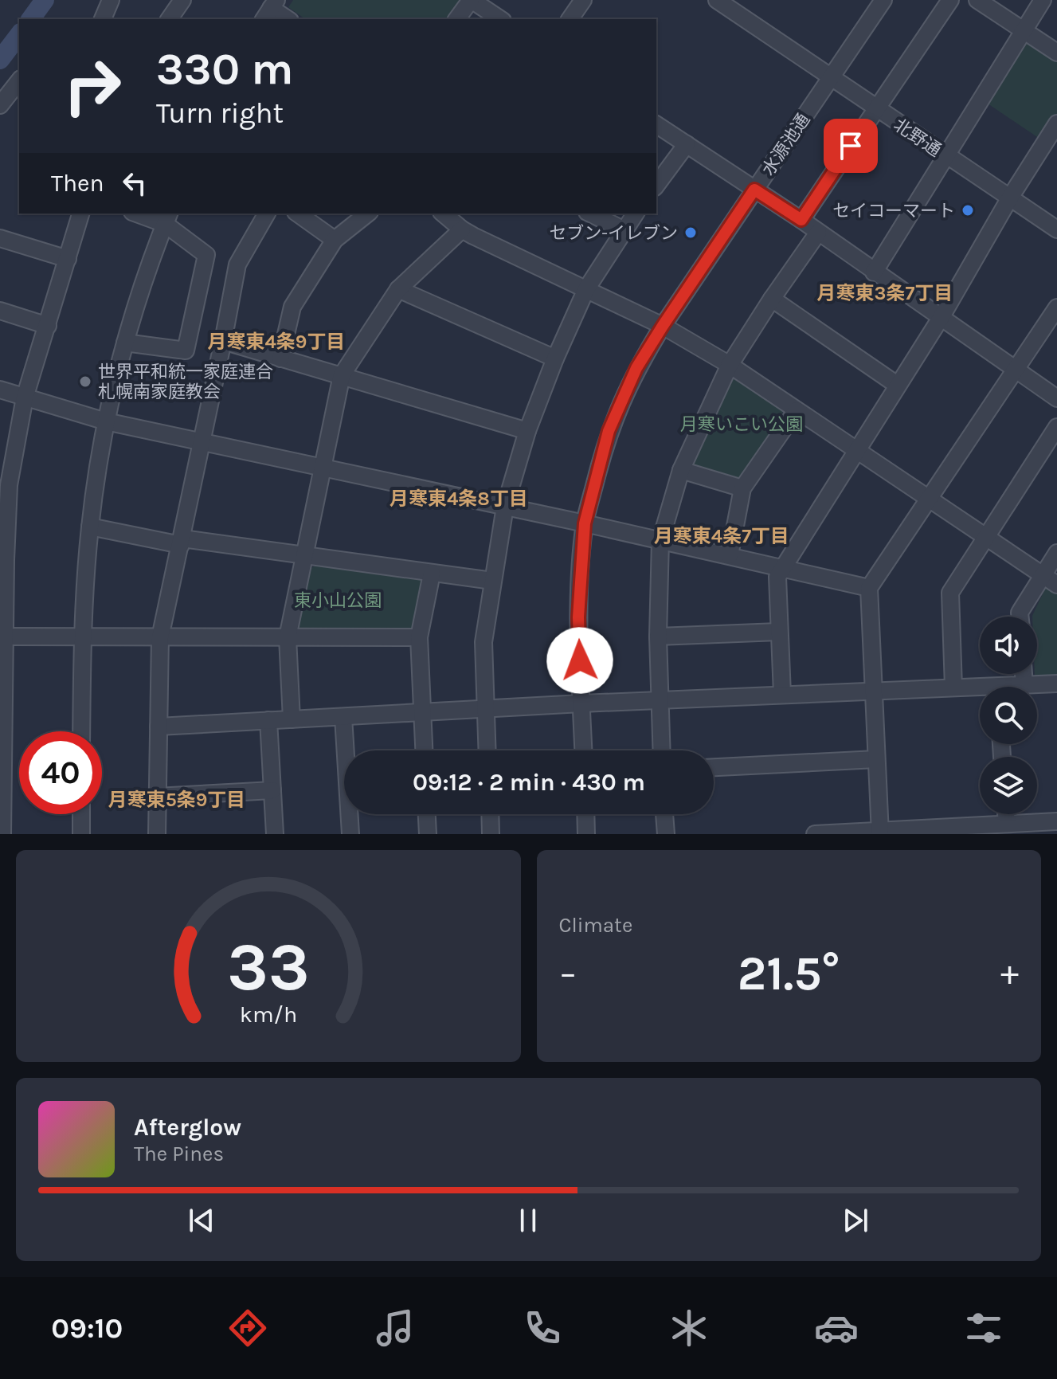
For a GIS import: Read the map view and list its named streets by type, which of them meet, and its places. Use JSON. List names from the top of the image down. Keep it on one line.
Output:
{"streets":{"street":["北野通","水源池通"]},"crossings":[["北野通","水源池通"]],"districts":["月寒東3条7丁目","月寒東4条9丁目","月寒東4条8丁目","月寒東4条7丁目","月寒東5条9丁目"],"parks":["月寒いこい公園","東小山公園"],"places":["セイコーマート","セブン-イレブン","世界平和統一家庭連合 札幌南家庭教会"],"page":{"turn":["330 m","Turn right"],"then":"Then","limit":"40","trip":"09:12 · 2 min · 430 m","tile":"Climate","heat":["−","21.5°","+"],"song":["Afterglow","The Pines"],"tabs":"09:10","gauge":["33","km/h"]}}
